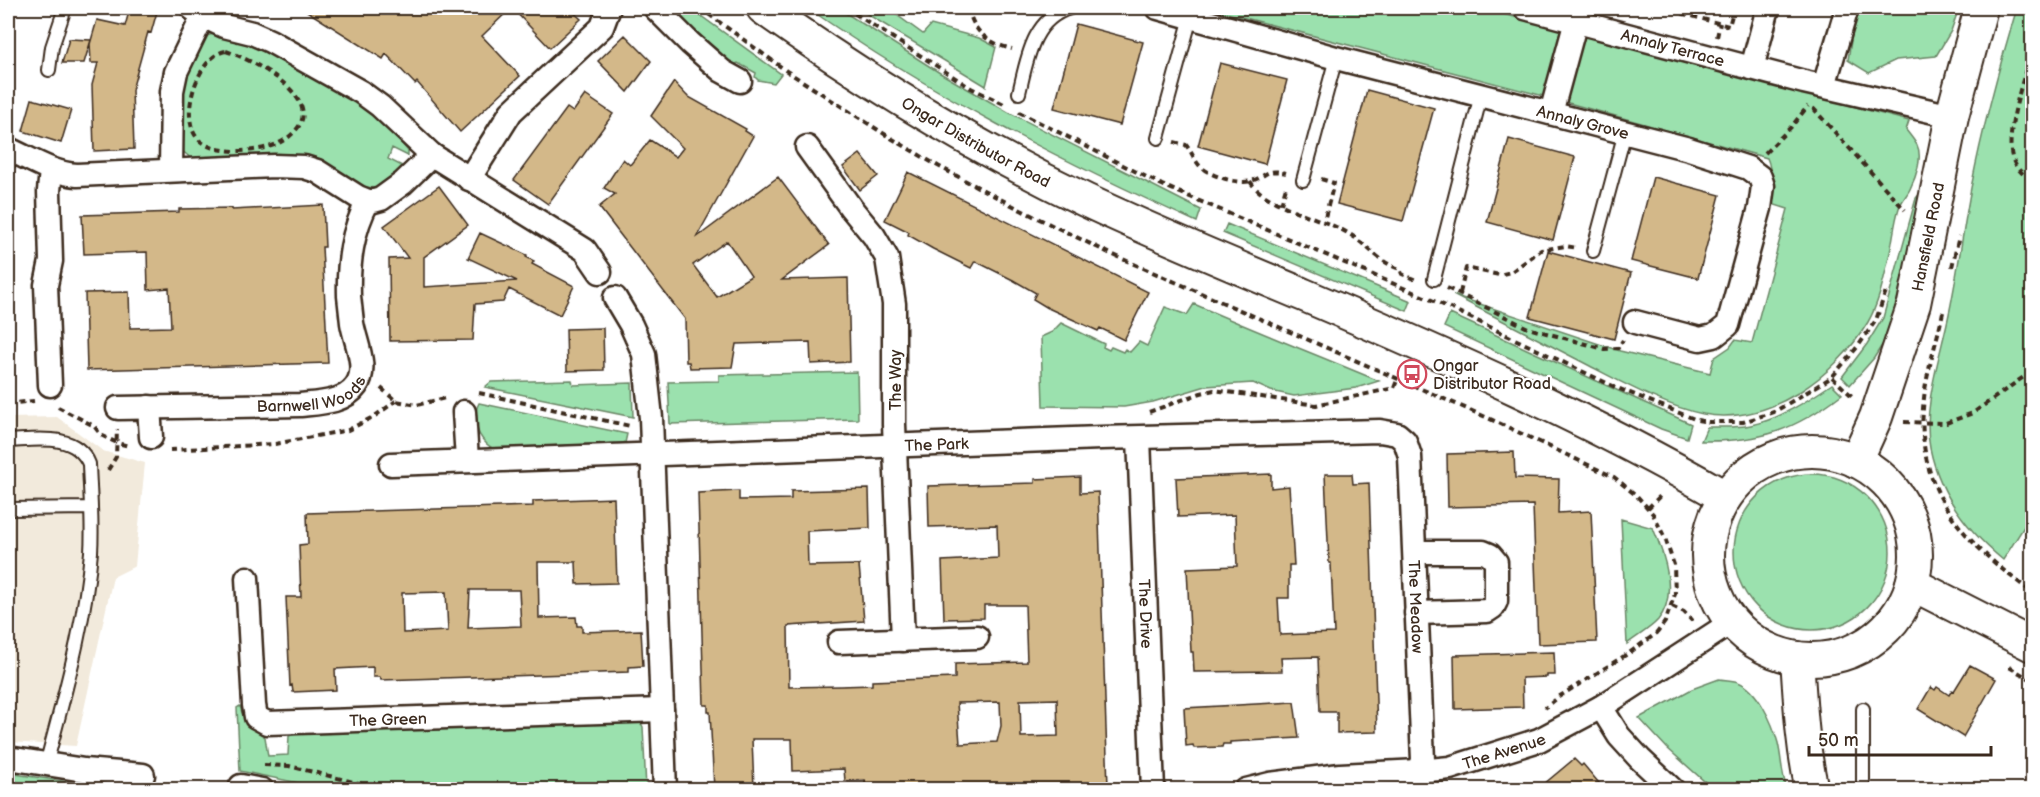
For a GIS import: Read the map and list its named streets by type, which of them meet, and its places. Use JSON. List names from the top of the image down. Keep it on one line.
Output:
{"streets":{"street":["Annaly Terrace","Annaly Grove","Ongar Distributor Road","Hansfield Road","The Way","Barnwell Woods","The Park","The Meadow","The Drive","The Green","The Avenue"]},"crossings":[["Annaly Terrace","Hansfield Road"],["Ongar Distributor Road","Hansfield Road"],["Ongar Distributor Road","The Avenue"],["Hansfield Road","The Avenue"],["The Way","The Park"],["The Park","The Meadow"],["The Park","The Drive"],["The Meadow","The Avenue"]],"places":{"bus stop":["Ongar Distributor Road"]},"scale_bar":"50 m"}
